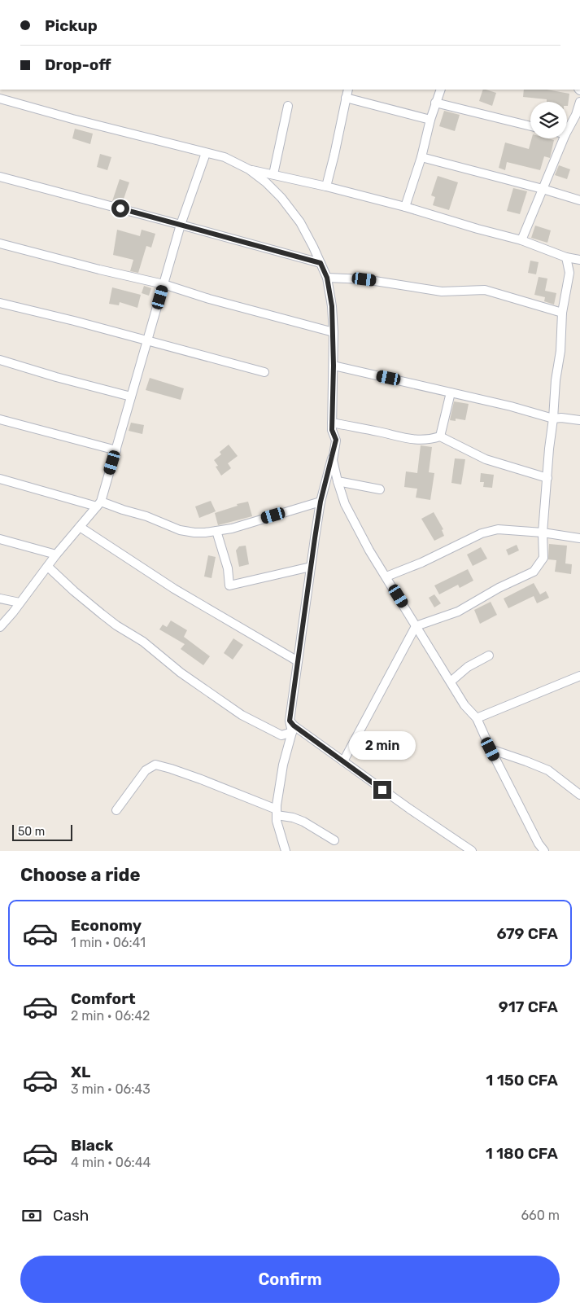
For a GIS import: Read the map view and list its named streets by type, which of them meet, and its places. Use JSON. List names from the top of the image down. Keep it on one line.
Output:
{"scale_bar":"50 m","page":{"banner":["Pickup","Drop-off"],"bubble":"2 min","scale":"50 m","heading":"Choose a ride","list":[{"name":"Economy","note":"1 min · 06:41","value":"679 CFA"},{"name":"Comfort","note":"2 min · 06:42","value":"917 CFA"},{"name":"XL","note":"3 min · 06:43","value":"1 150 CFA"},{"name":"Black","note":"4 min · 06:44","value":"1 180 CFA"}],"pay":["Cash","660 m"],"buttons":"Confirm"}}
